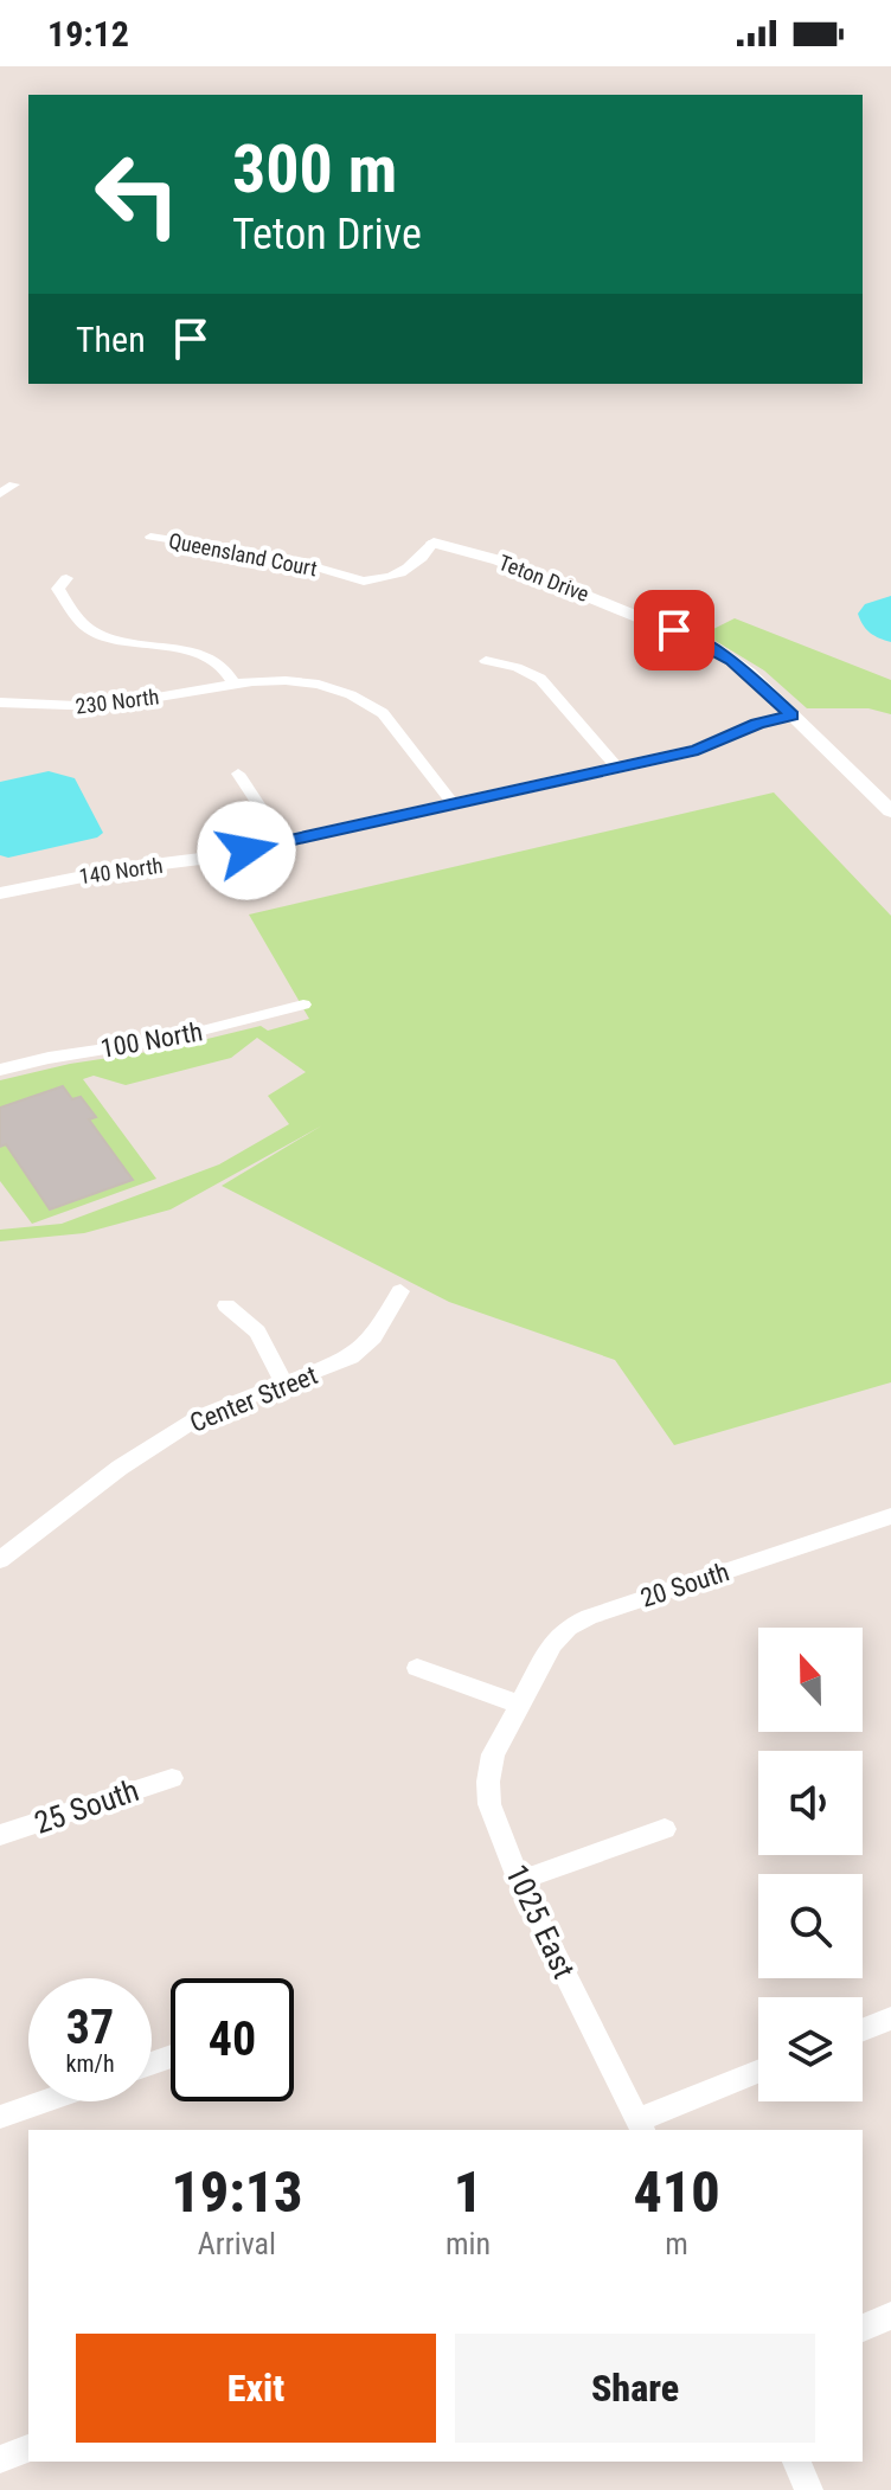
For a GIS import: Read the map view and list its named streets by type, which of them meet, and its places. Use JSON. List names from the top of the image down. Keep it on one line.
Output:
{"streets":{"street":["Queensland Court","Teton Drive","230 North","140 North","100 North","Center Street","20 South","25 South","1025 East"]},"crossings":[["Queensland Court","Teton Drive"],["Teton Drive","140 North"],["230 North","140 North"],["20 South","1025 East"]],"north":"top","page":{"status":"19:12","turn":["300 m","Teton Drive"],"then":"Then","speed":"37 km/h","limit":"40","eta":["19:13","Arrival","1","min","410","m"],"buttons":["Exit","Share"]}}
